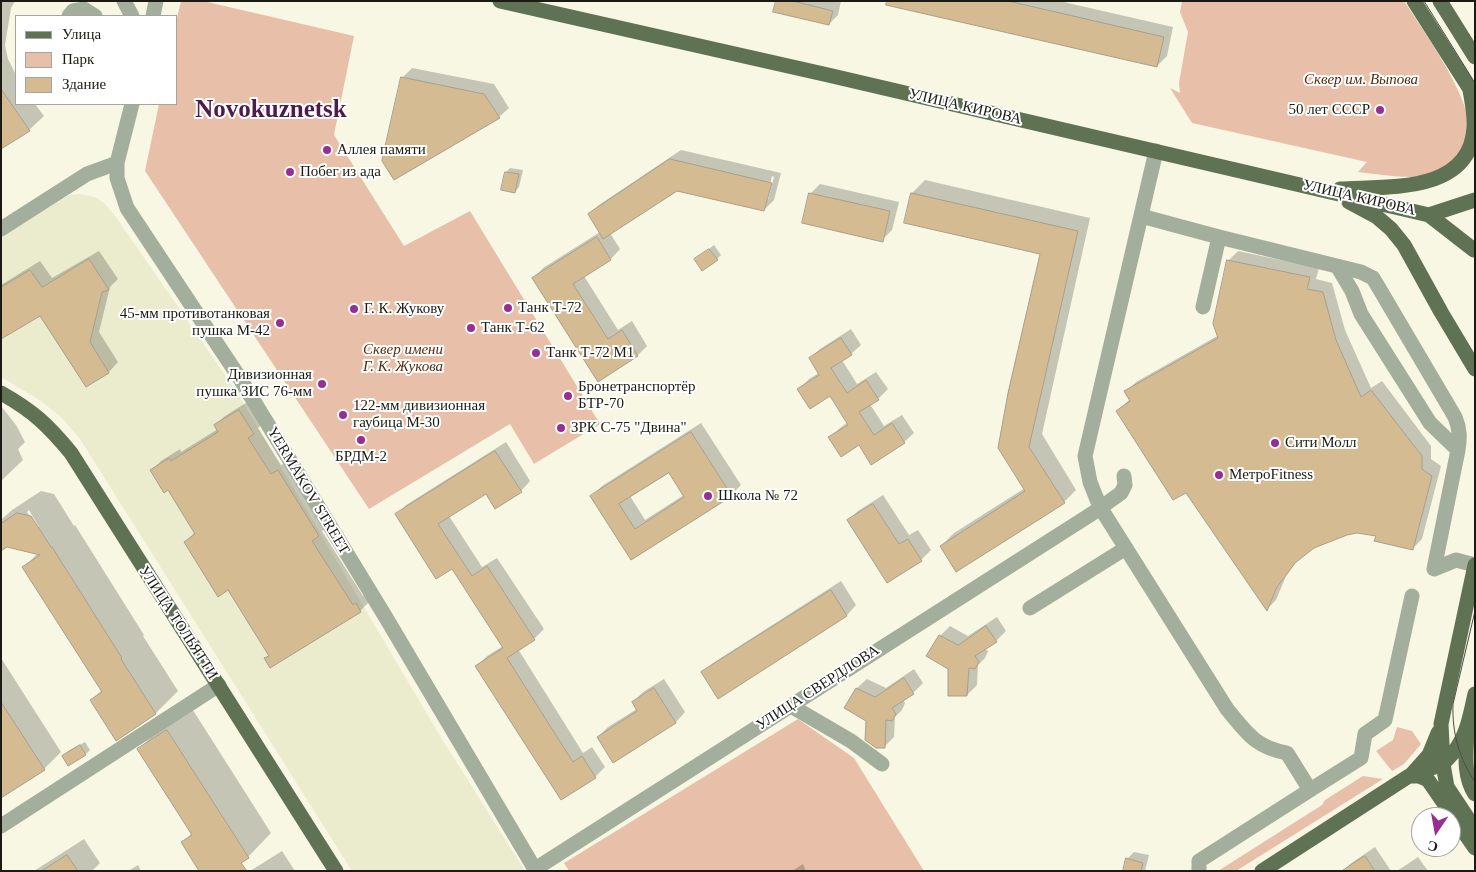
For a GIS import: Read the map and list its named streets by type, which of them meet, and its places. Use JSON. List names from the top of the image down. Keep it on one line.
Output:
{"streets":{"main road":["УЛИЦА КИРОВА","УЛИЦА ТОЛЬЯТТИ"],"street":["YERMAKOV STREET","УЛИЦА СВЕРДЛОВА"]},"crossings":[["YERMAKOV STREET","УЛИЦА СВЕРДЛОВА"]],"districts":["Novokuznetsk"],"parks":["Сквер им. Выпова","Сквер имени Г. К. Жукова"],"places":["50 лет СССР","Аллея памяти","Побег из ада","Танк Т-72","Г. К. Жукову","45-мм противотанковая пушка М-42","Танк Т-62","Танк Т-72 М1","Дивизионная пушка ЗИС 76-мм","Бронетранспортёр БТР-70","122-мм дивизионная гаубица М-30","ЗРК С-75 \"Двина\"","БРДМ-2","Сити Молл","МетроFitness","Школа № 72"],"legend":["Улица","Парк","Здание"],"north":"bottom"}
